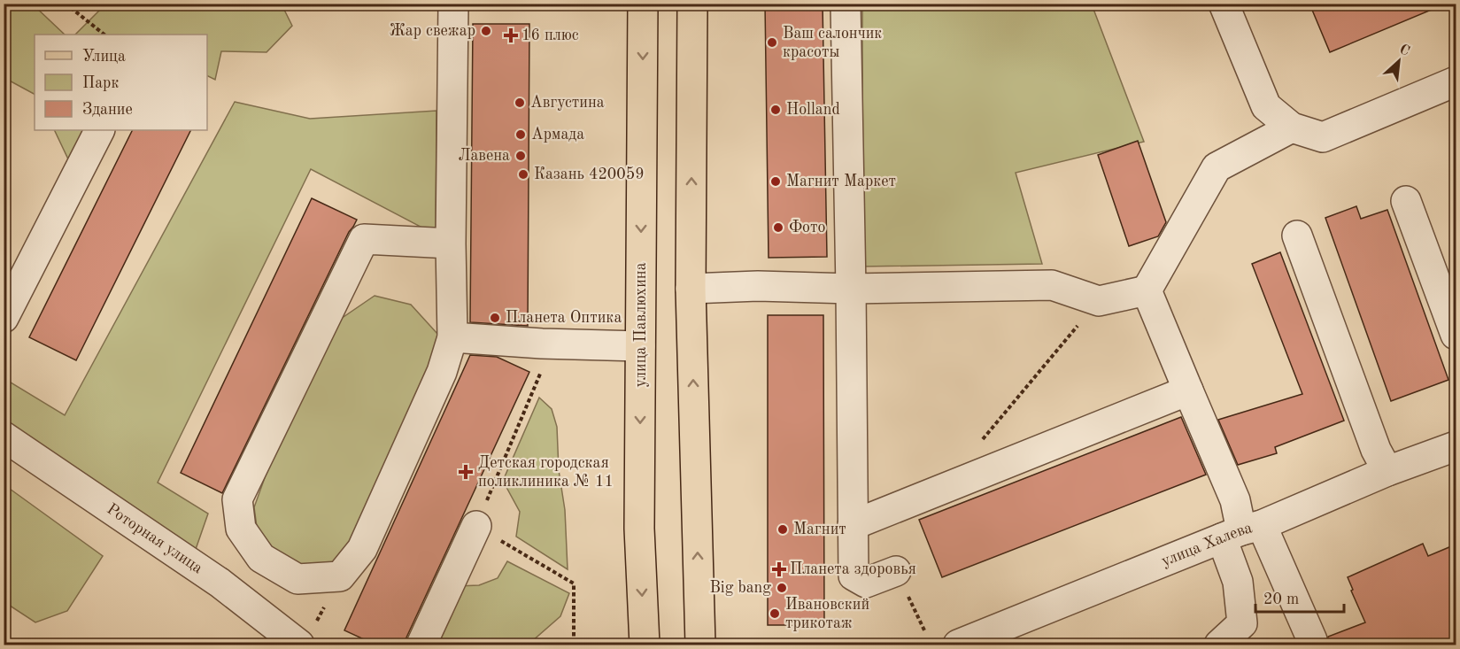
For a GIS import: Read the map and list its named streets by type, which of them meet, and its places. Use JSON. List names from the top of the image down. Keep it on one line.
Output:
{"streets":{"main road":["улица Павлюхина"],"street":["Роторная улица","улица Халева"]},"places":{"other":["Жар свежар","Ваш салончик красоты","Августина","Holland","Армада","Лавена","Казань 420059","Магнит Маркет","Фото","Планета Оптика","Магнит","Big bang","Ивановский трикотаж"],"health":["16 плюс","Детская городская поликлиника № 11","Планета здоровья"]},"legend":["Улица","Парк","Здание"],"scale_bar":"20 m","north":"top right"}
